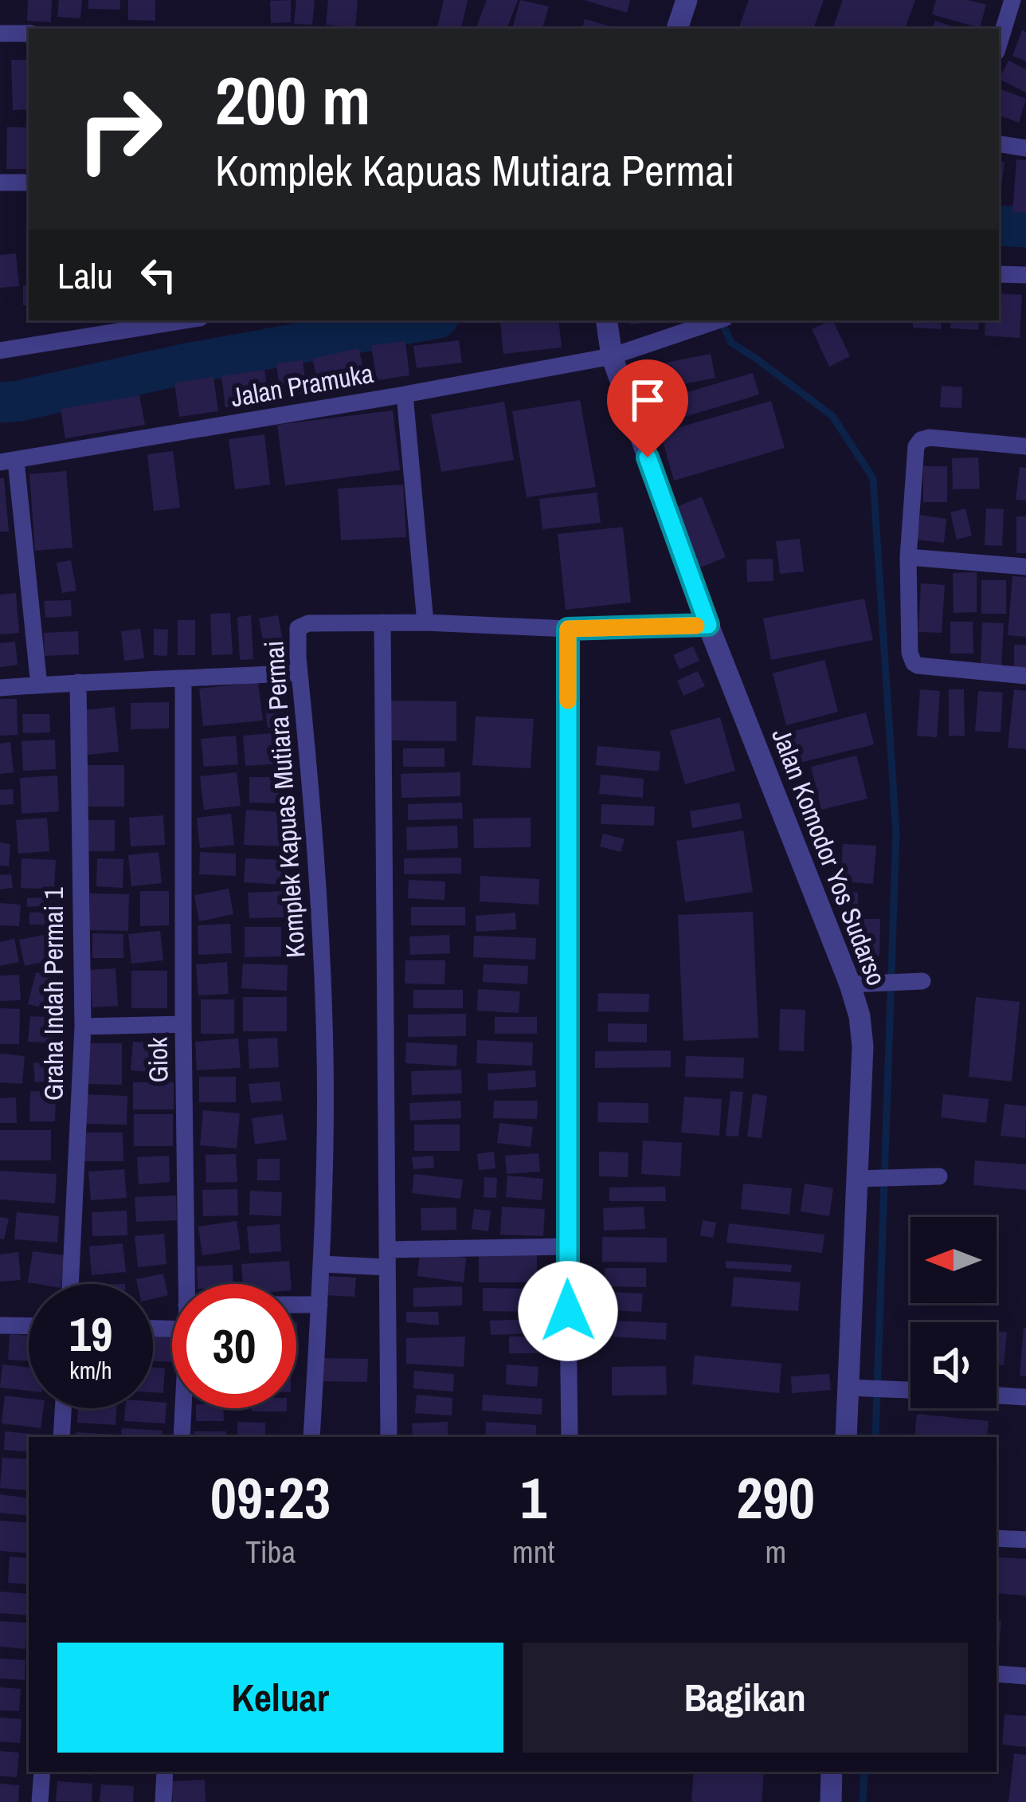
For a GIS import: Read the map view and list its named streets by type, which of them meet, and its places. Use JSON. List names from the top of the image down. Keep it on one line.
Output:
{"streets":{"street":["Jalan Pramuka","Komplek Kapuas Mutiara Permai","Jalan Komodor Yos Sudarso","Graha Indah Permai 1","Giok"]},"crossings":[["Jalan Pramuka","Jalan Komodor Yos Sudarso"],["Komplek Kapuas Mutiara Permai","Jalan Komodor Yos Sudarso"]],"north":"left","page":{"turn":["200 m","Komplek Kapuas Mutiara Permai"],"then":"Lalu","speed":"19 km/h","limit":"30","eta":["09:23","Tiba","1","mnt","290","m"],"buttons":["Keluar","Bagikan"]}}
